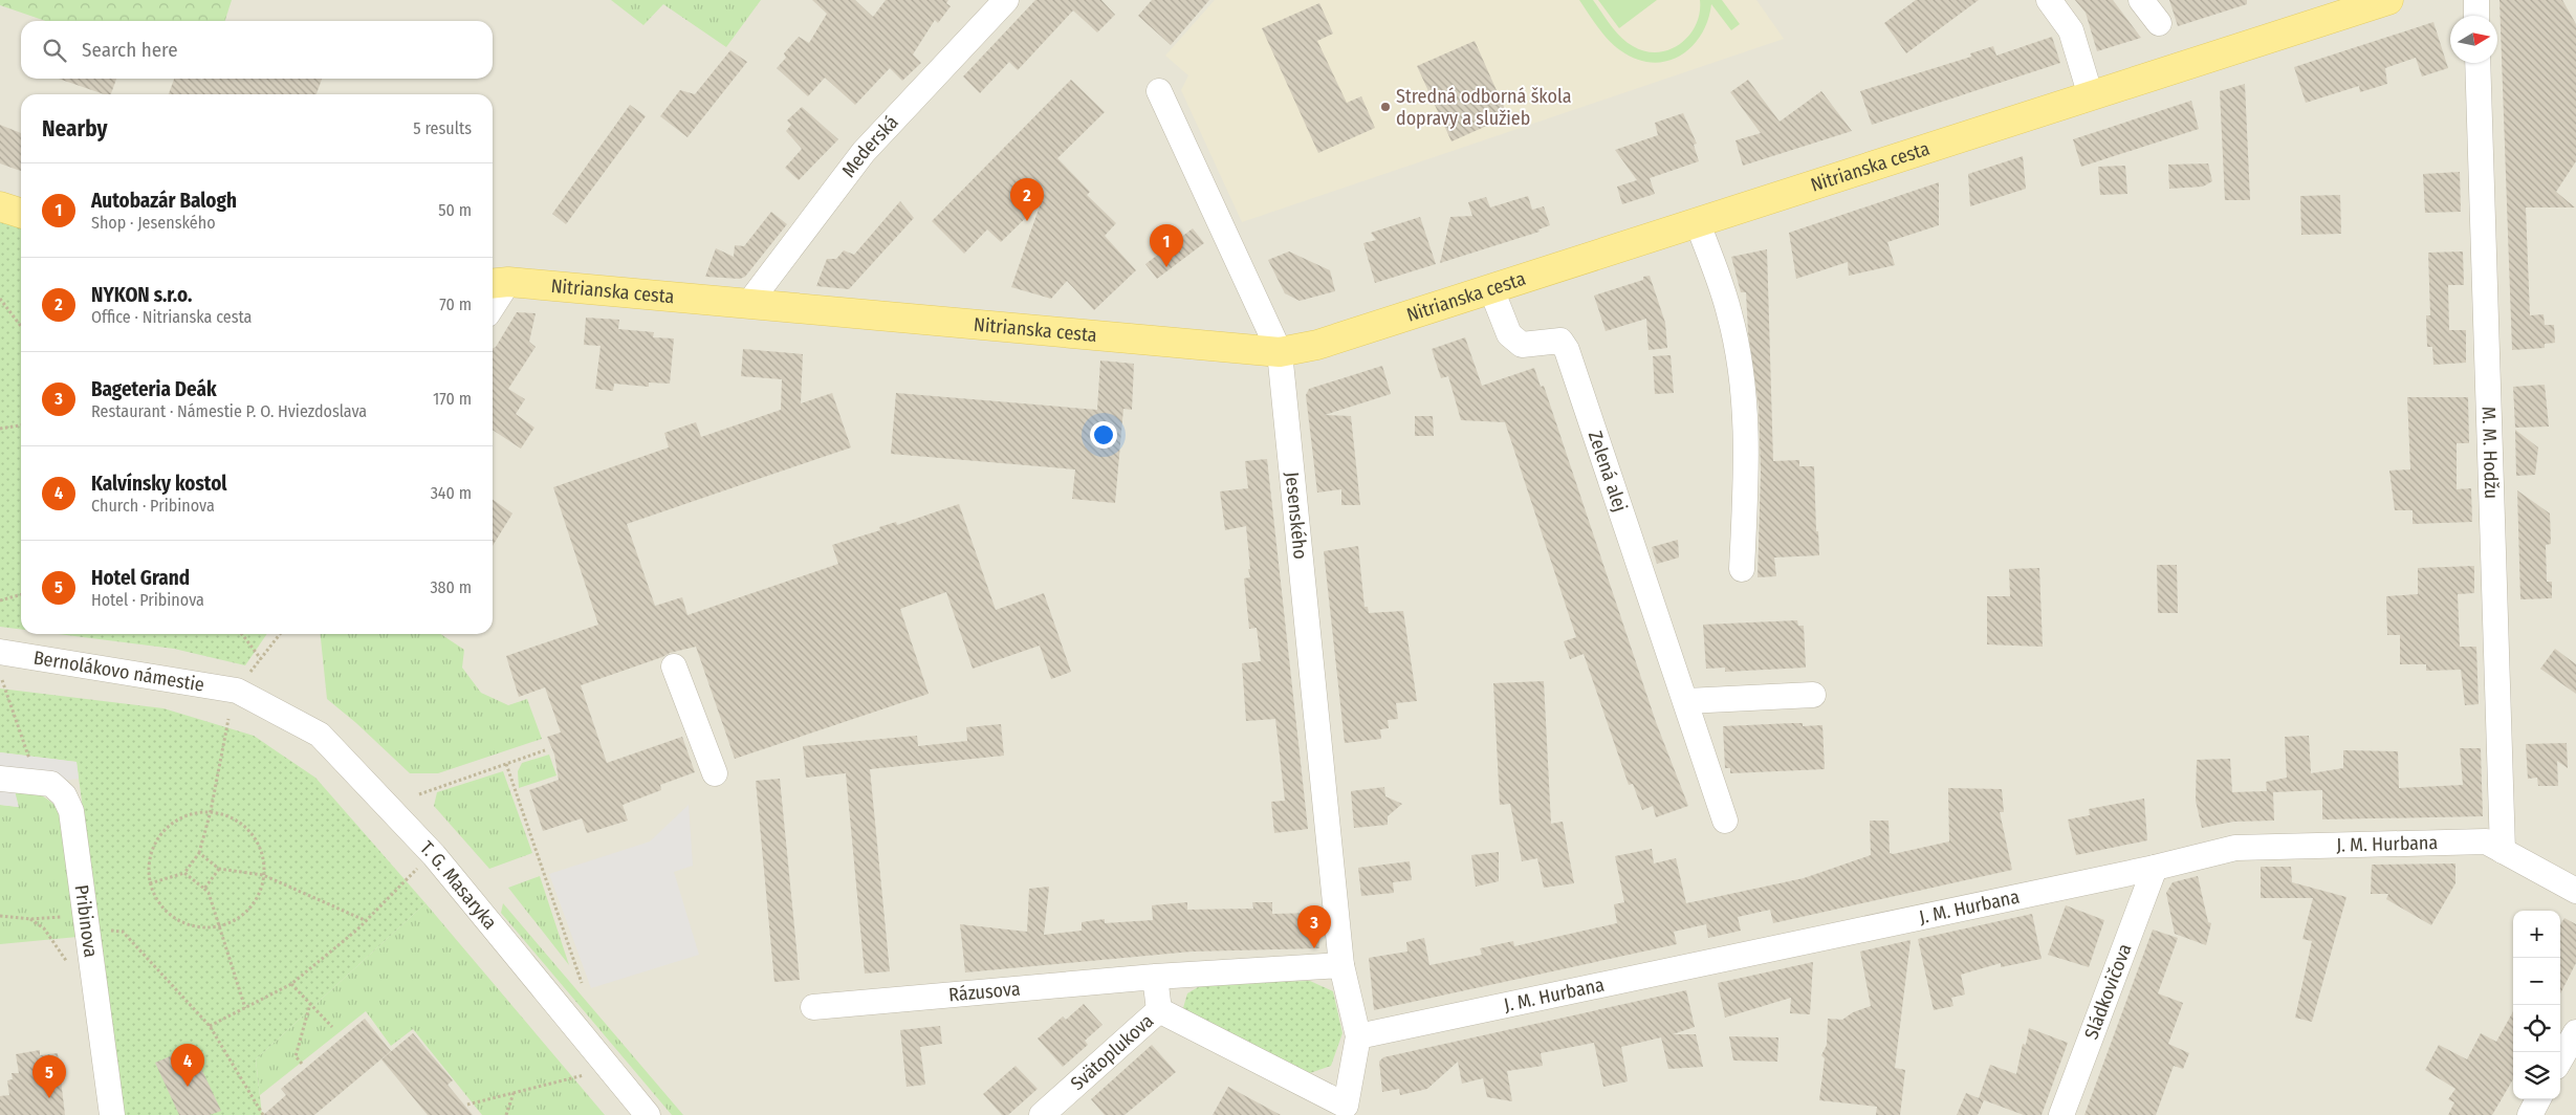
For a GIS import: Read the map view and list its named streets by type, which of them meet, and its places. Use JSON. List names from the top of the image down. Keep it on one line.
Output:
{"streets":{"main road":["Nitrianska cesta"],"street":["Mederská","M. M. Hodžu","Zelená alej","Jesenského","Bernolákovo námestie","J. M. Hurbana","T. G. Masaryka","Pribinova","Rázusova","Sládkovičova","Svätoplukova"]},"crossings":[["Mederská","Nitrianska cesta"],["Nitrianska cesta","Zelená alej"],["Nitrianska cesta","Jesenského"],["M. M. Hodžu","J. M. Hurbana"],["Jesenského","J. M. Hurbana"],["Jesenského","Rázusova"],["Bernolákovo námestie","T. G. Masaryka"],["J. M. Hurbana","Sládkovičova"]],"places":["Stredná odborná škola dopravy a služieb"],"north":"right","page":{"search":"Search here","heading":["Nearby","5 results"],"list":[{"mark":"1","name":"Autobazár Balogh","note":"Shop · Jesenského","value":"50 m"},{"mark":"2","name":"NYKON s.r.o.","note":"Office · Nitrianska cesta","value":"70 m"},{"mark":"3","name":"Bageteria Deák","note":"Restaurant · Námestie P. O. Hviezdoslava","value":"170 m"},{"mark":"4","name":"Kalvínsky kostol","note":"Church · Pribinova","value":"340 m"},{"mark":"5","name":"Hotel Grand","note":"Hotel · Pribinova","value":"380 m"}],"pins":["2","1","3","4","5"],"map_buttons":["+","−"]}}
